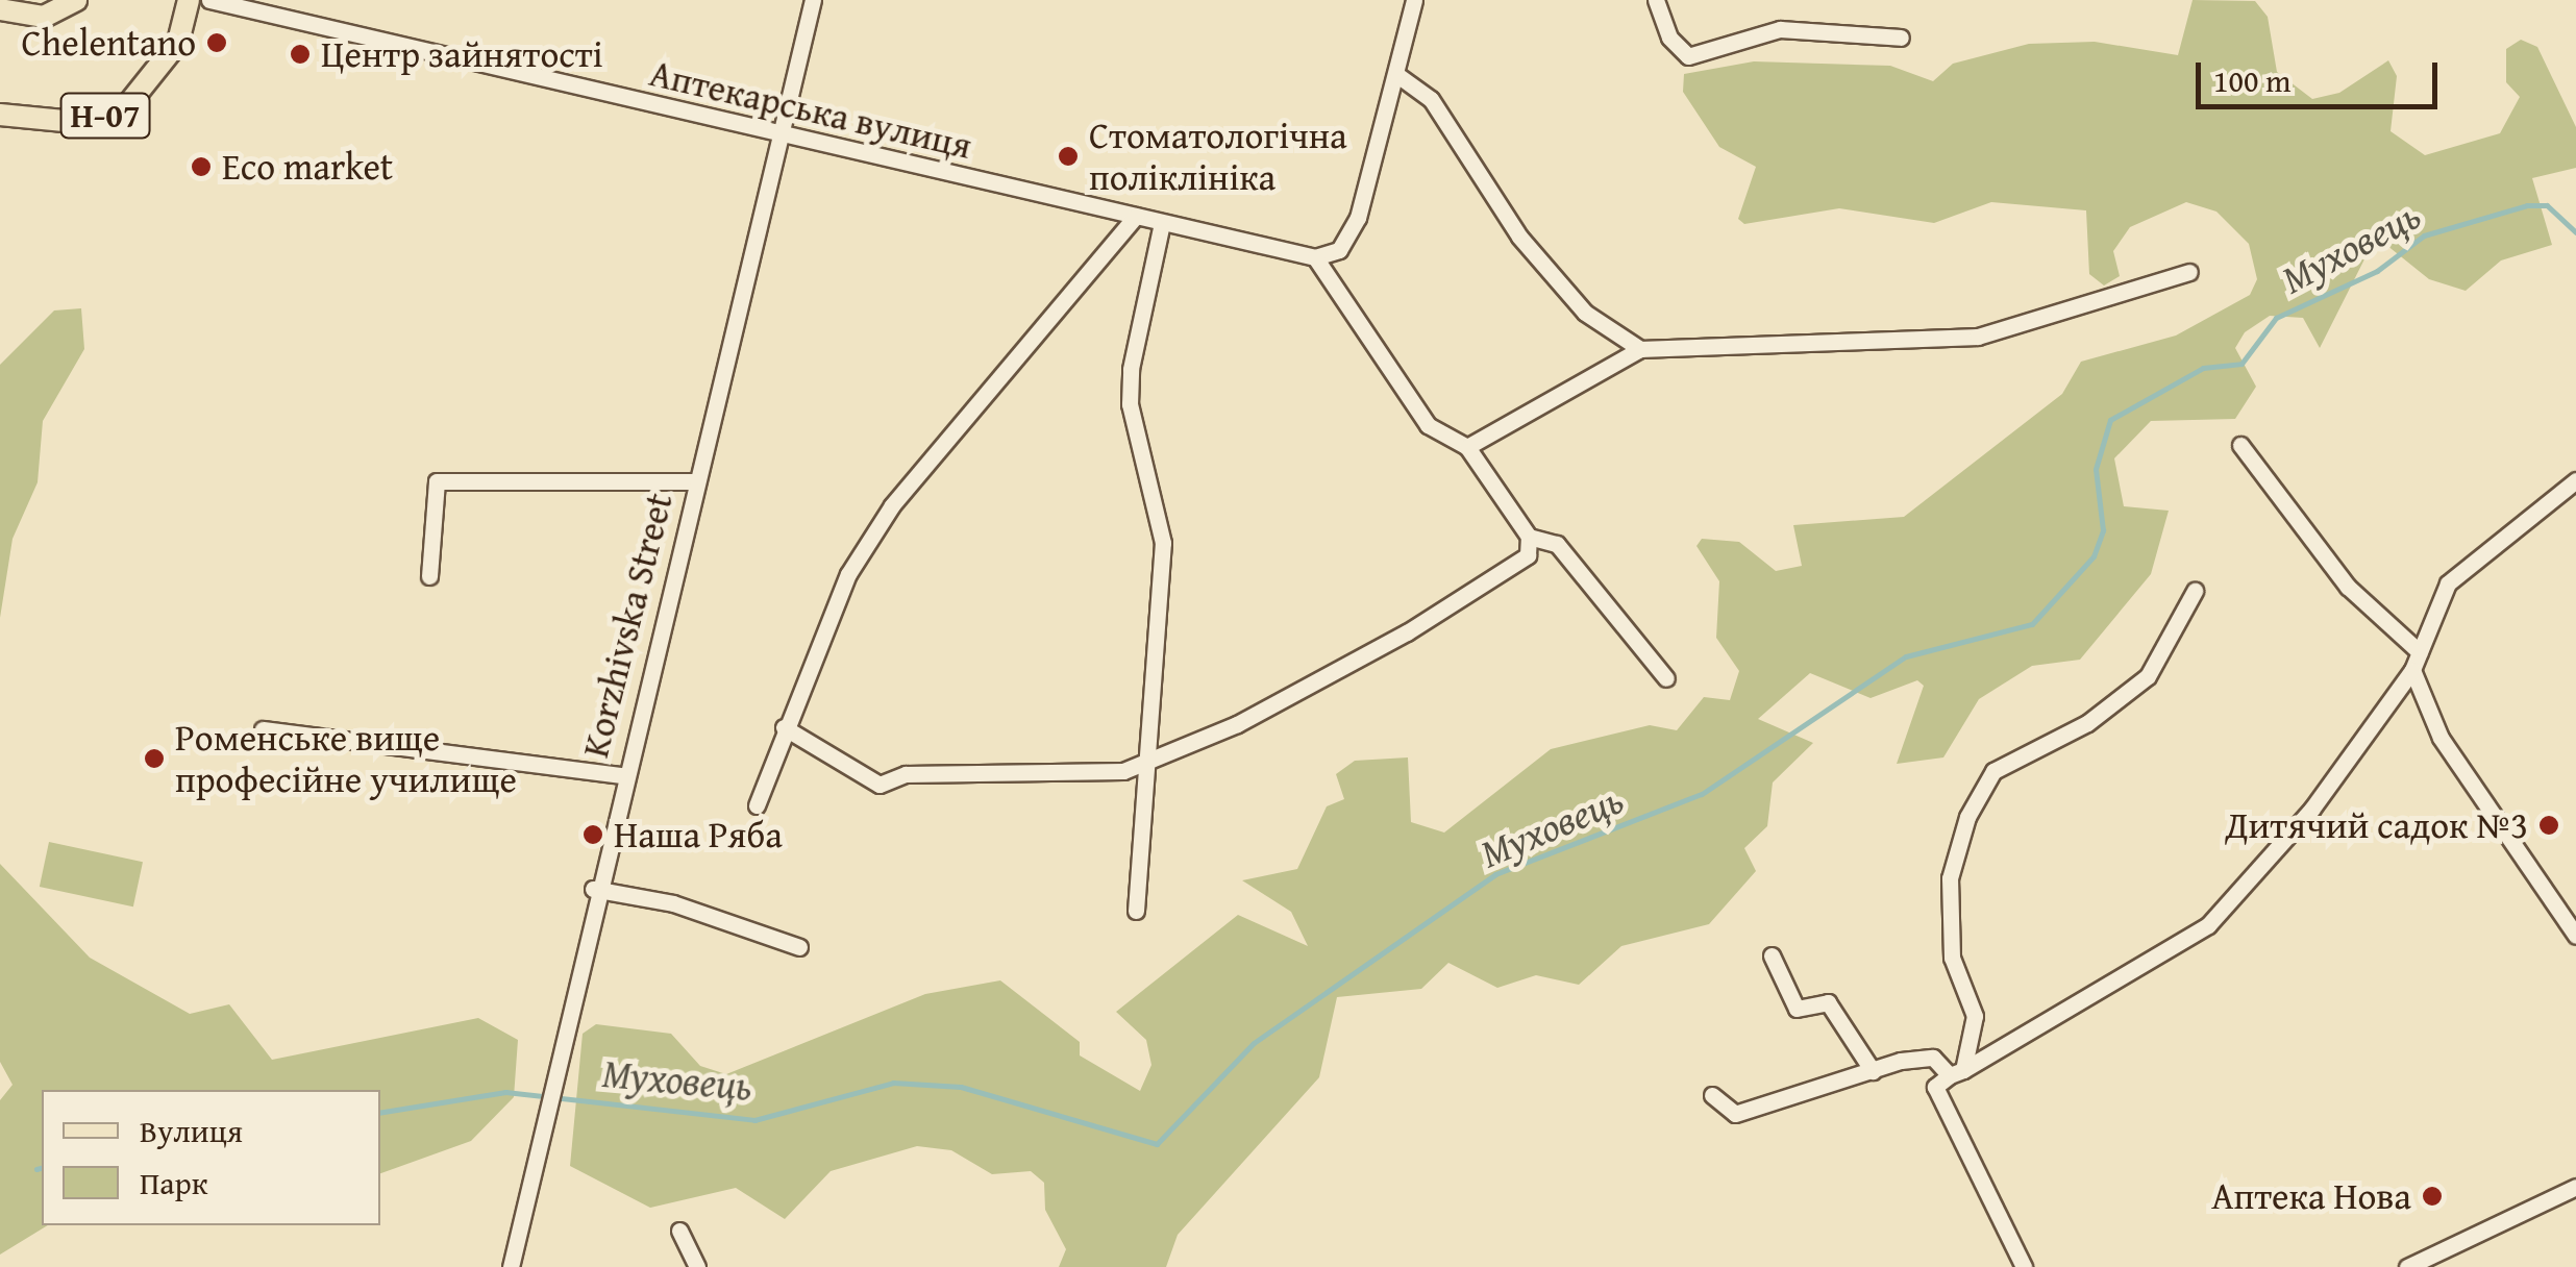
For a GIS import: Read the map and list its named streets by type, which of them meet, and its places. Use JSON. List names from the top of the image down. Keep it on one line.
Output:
{"streets":{"main road":["Н-07"],"street":["Аптекарська вулиця","Korzhivska Street"]},"crossings":[["Аптекарська вулиця","Korzhivska Street"]],"water":["Муховець"],"places":["Chelentano","Центр зайнятості","Стоматологічна поліклініка","Eco market","Роменське вище професійне училище","Дитячий садок №3","Наша Ряба","Аптека Нова"],"legend":["Вулиця","Парк"],"scale_bar":"100 m"}
